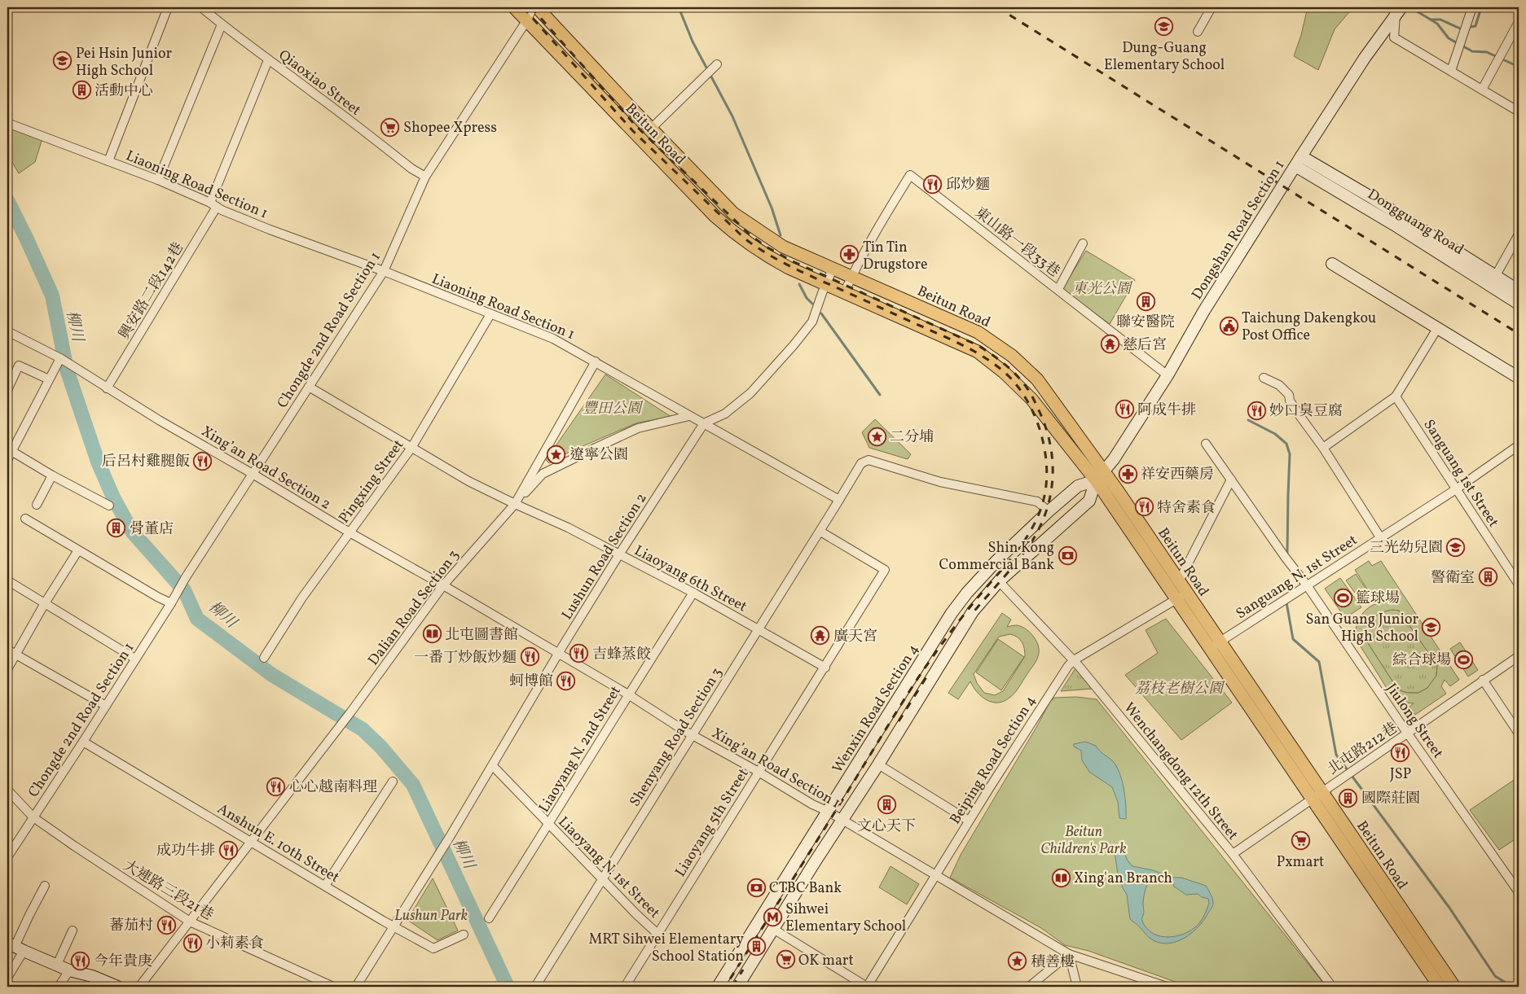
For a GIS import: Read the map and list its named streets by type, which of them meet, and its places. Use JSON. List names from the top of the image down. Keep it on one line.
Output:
{"streets":{"main road":["Beitun Road","Dongguang Road","Dongshan Road Section 1","Wenxin Road Section 4"],"street":["Qiaoxiao Street","Liaoning Road Section 1","東山路一段33巷","興安路二段142巷","Chongde 2nd Road Section 1","Xing’an Road Section 2","Sanguang 1st Street","Pingxing Street","Lushun Road Section 2","Sanguang N. 1st Street","Liaoyang 6th Street","Dalian Road Section 3","Jiulong Street","Shenyang Road Section 3","北屯路212巷","Liaoyang N. 2nd Street","Beiping Road Section 4","Xing’an Road Section 1","Wenchangdong 12th Street","Liaoyang 5th Street","Anshun E. 10th Street","Liaoyang N. 1st Street","大連路三段21巷"]},"crossings":[["Qiaoxiao Street","興安路二段142巷"],["Qiaoxiao Street","Chongde 2nd Road Section 1"],["Beitun Road","Dongshan Road Section 1"],["Beitun Road","東山路一段33巷"],["Beitun Road","Chongde 2nd Road Section 1"],["Beitun Road","Sanguang N. 1st Street"],["Beitun Road","Wenxin Road Section 4"],["Beitun Road","北屯路212巷"],["Beitun Road","Beiping Road Section 4"],["Liaoning Road Section 1","興安路二段142巷"],["Liaoning Road Section 1","Chongde 2nd Road Section 1"],["Liaoning Road Section 1","Pingxing Street"],["Liaoning Road Section 1","Lushun Road Section 2"],["Liaoning Road Section 1","Dalian Road Section 3"],["Liaoning Road Section 1","Shenyang Road Section 3"],["Dongguang Road","Dongshan Road Section 1"],["Dongshan Road Section 1","東山路一段33巷"],["Dongshan Road Section 1","Wenxin Road Section 4"],["興安路二段142巷","Xing’an Road Section 2"],["Chongde 2nd Road Section 1","Xing’an Road Section 2"],["Chongde 2nd Road Section 1","Liaoyang 6th Street"],["Chongde 2nd Road Section 1","Anshun E. 10th Street"],["Chongde 2nd Road Section 1","大連路三段21巷"],["Xing’an Road Section 2","Pingxing Street"],["Xing’an Road Section 2","Dalian Road Section 3"],["Xing’an Road Section 2","Xing’an Road Section 1"],["Sanguang 1st Street","Sanguang N. 1st Street"],["Pingxing Street","Liaoyang 6th Street"],["Lushun Road Section 2","Liaoyang 6th Street"],["Lushun Road Section 2","Xing’an Road Section 1"],["Lushun Road Section 2","Anshun E. 10th Street"],["Lushun Road Section 2","Liaoyang N. 1st Street"],["Sanguang N. 1st Street","Jiulong Street"],["Liaoyang 6th Street","Dalian Road Section 3"],["Liaoyang 6th Street","Shenyang Road Section 3"],["Liaoyang 6th Street","Liaoyang N. 2nd Street"],["Liaoyang 6th Street","Liaoyang 5th Street"],["Dalian Road Section 3","Xing’an Road Section 1"],["Dalian Road Section 3","Anshun E. 10th Street"],["Wenxin Road Section 4","Xing’an Road Section 1"],["Jiulong Street","北屯路212巷"],["Shenyang Road Section 3","Xing’an Road Section 1"],["Shenyang Road Section 3","Liaoyang 5th Street"],["Shenyang Road Section 3","Liaoyang N. 1st Street"],["北屯路212巷","Wenchangdong 12th Street"],["Liaoyang N. 2nd Street","Xing’an Road Section 1"],["Liaoyang N. 2nd Street","Liaoyang N. 1st Street"],["Beiping Road Section 4","Xing’an Road Section 1"],["Beiping Road Section 4","Wenchangdong 12th Street"],["Xing’an Road Section 1","Liaoyang 5th Street"],["Liaoyang 5th Street","Liaoyang N. 1st Street"]],"water":["柳川"],"parks":["東光公園","豐田公園","荔枝老樹公園","Beitun Children's Park","Lushun Park"],"places":{"school or university":["Dung-Guang Elementary School","Pei Hsin Junior High School","三光幼兒園","San Guang Junior High School"],"building":["活動中心","聯安醫院","骨董店","警衛室","國際莊園","文心天下","MRT Sihwei Elementary School Station"],"supermarket":["Shopee Xpress","Pxmart","OK mart"],"restaurant":["邱炒麵","阿成牛排","妙口臭豆腐","后呂村雞腿飯","特舍素食","吉蜂蒸餃","一番丁炒飯炒麵","蚵博館","JSP","心心越南料理","成功牛排","蕃茄村","小莉素食","今年貴庚"],"pharmacy":["Tin Tin Drugstore","祥安西藥房"],"public building":["Taichung Dakengkou Post Office"],"temple":["慈后宮","廣天宮"],"place":["二分埔","遼寧公園","積善樓"],"bank":["Shin Kong Commercial Bank","CTBC Bank"],"sports":["籃球場","綜合球場"],"library":["北屯圖書館","Xing'an Branch"],"metro station":["Sihwei Elementary School"]}}
